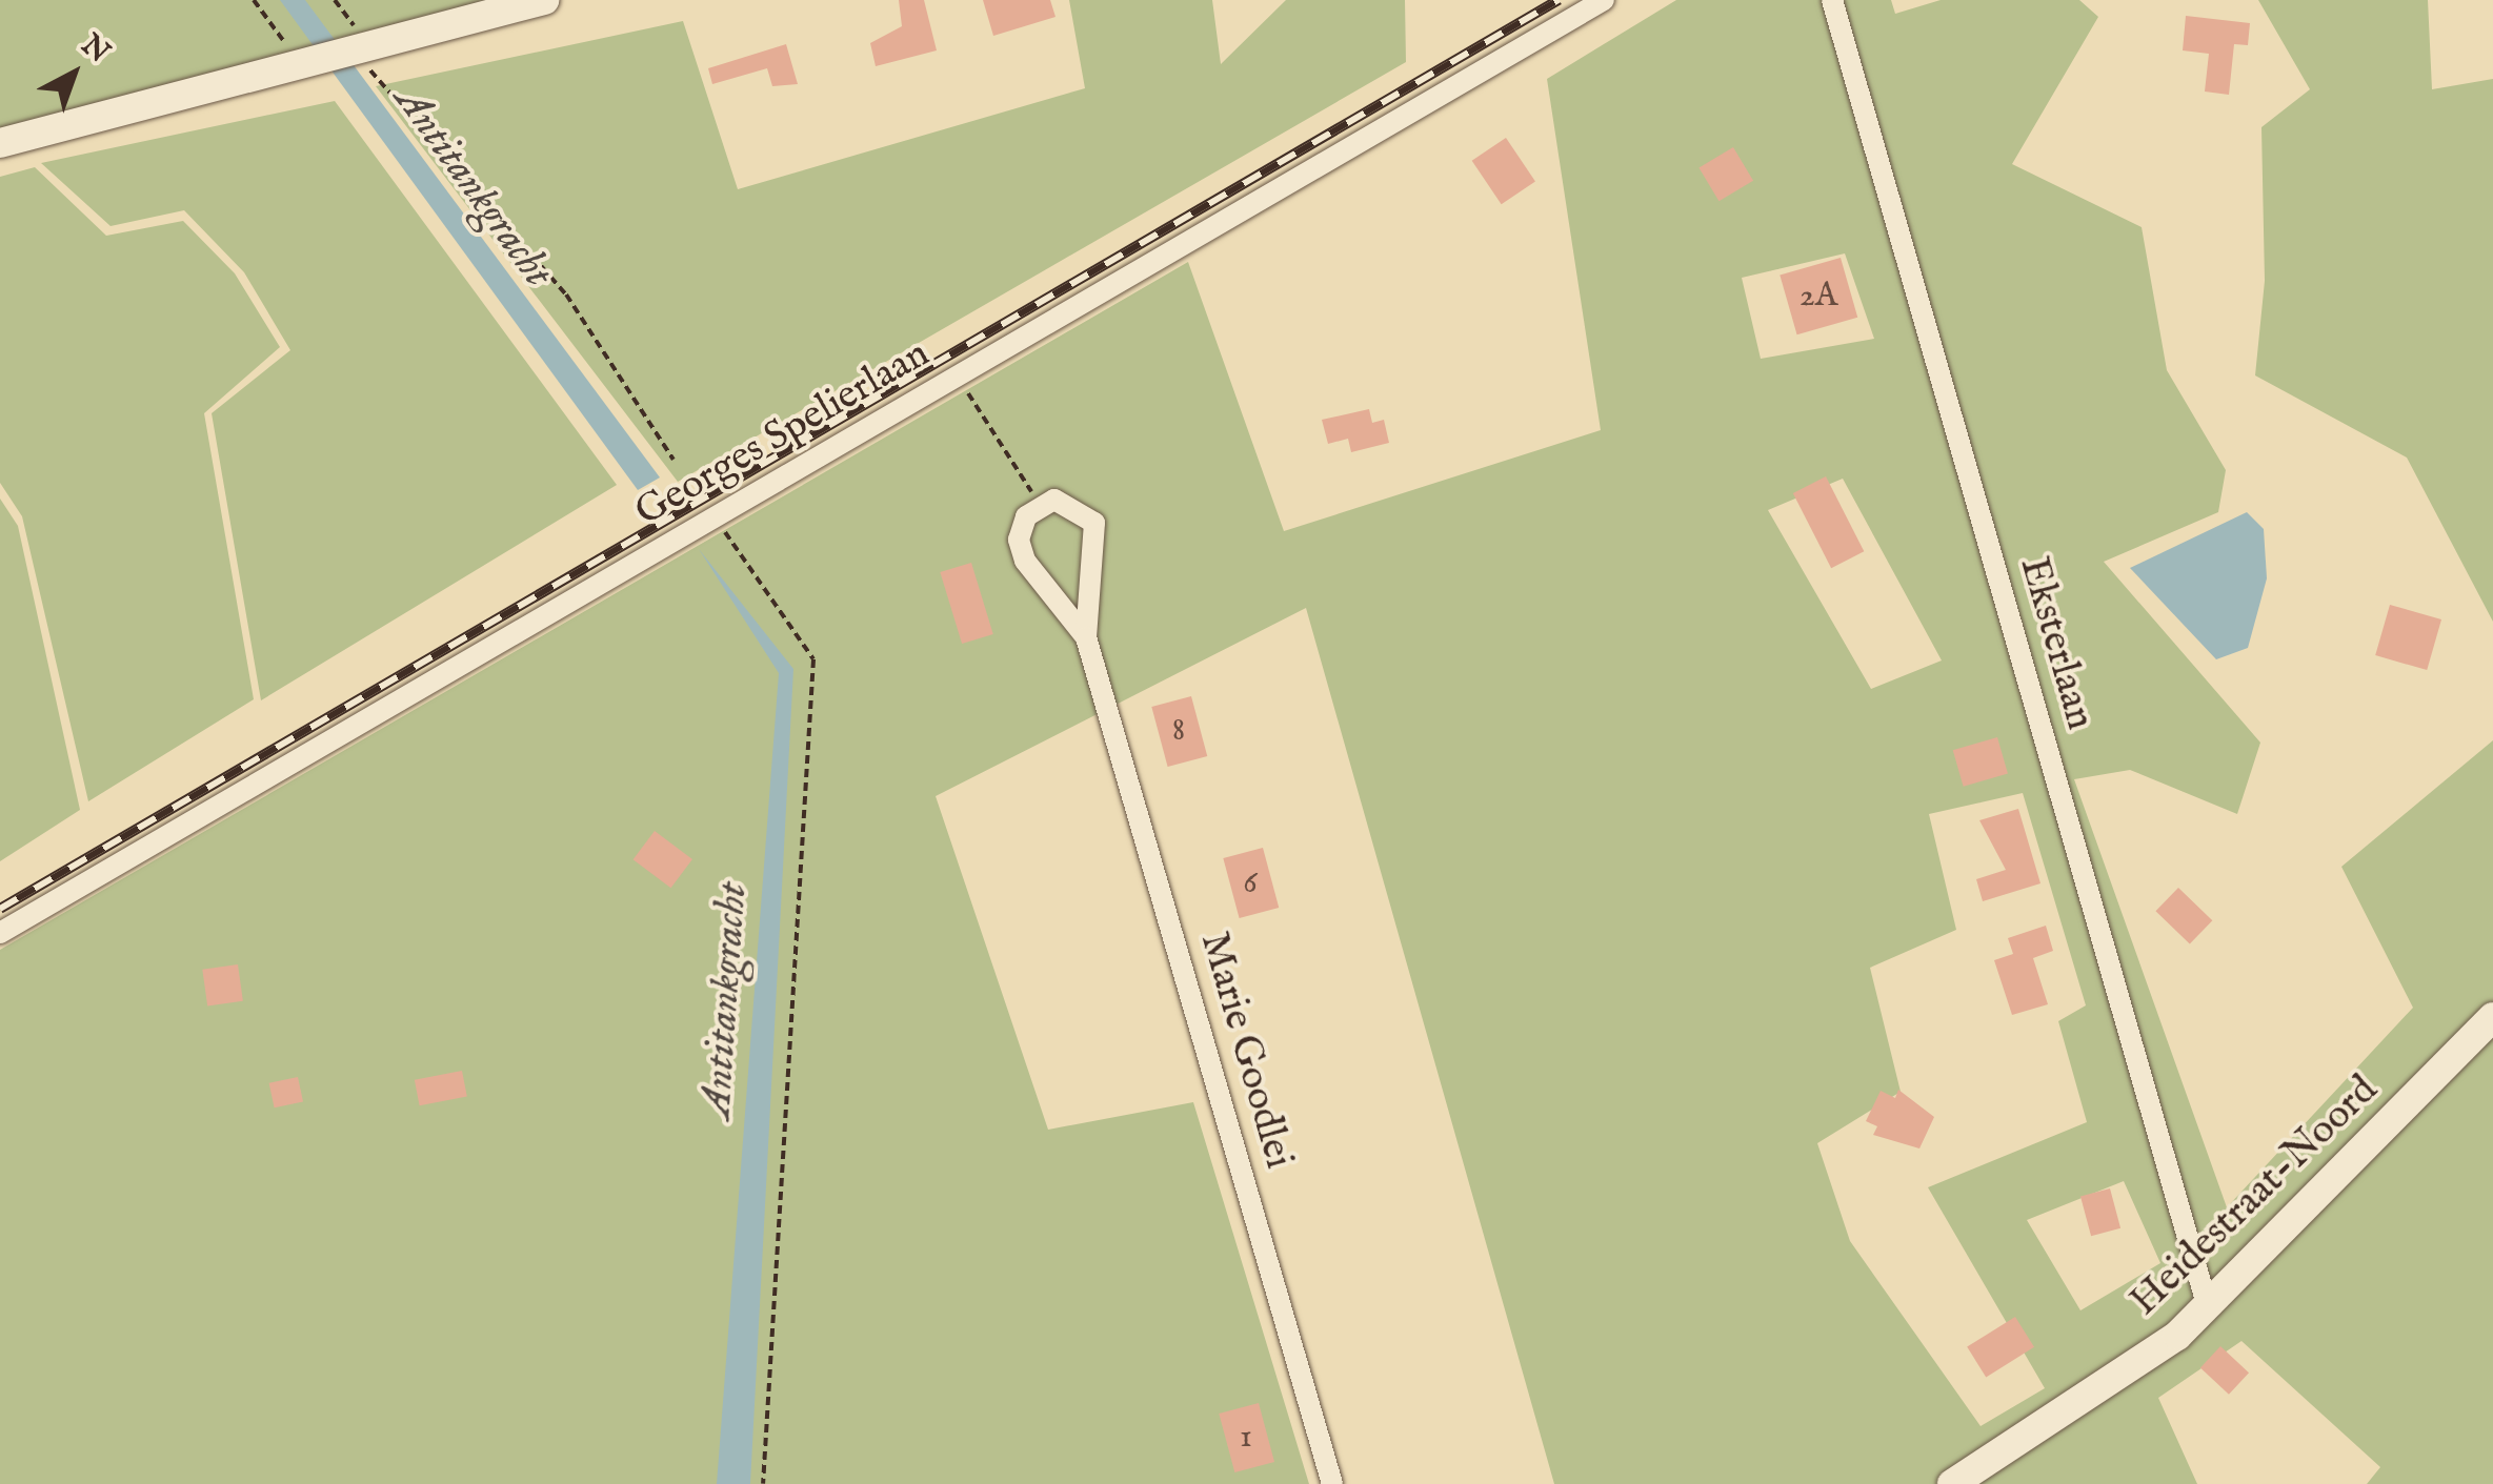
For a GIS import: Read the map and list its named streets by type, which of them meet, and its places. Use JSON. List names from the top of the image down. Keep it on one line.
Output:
{"streets":{"street":["Georges Spelierlaan","Eksterlaan","Marie Goodlei","Heidestraat-Noord"]},"crossings":[["Eksterlaan","Heidestraat-Noord"]],"water":["Antitankgracht"],"house_numbers":["2A","8","6","1"],"north":"top right"}
